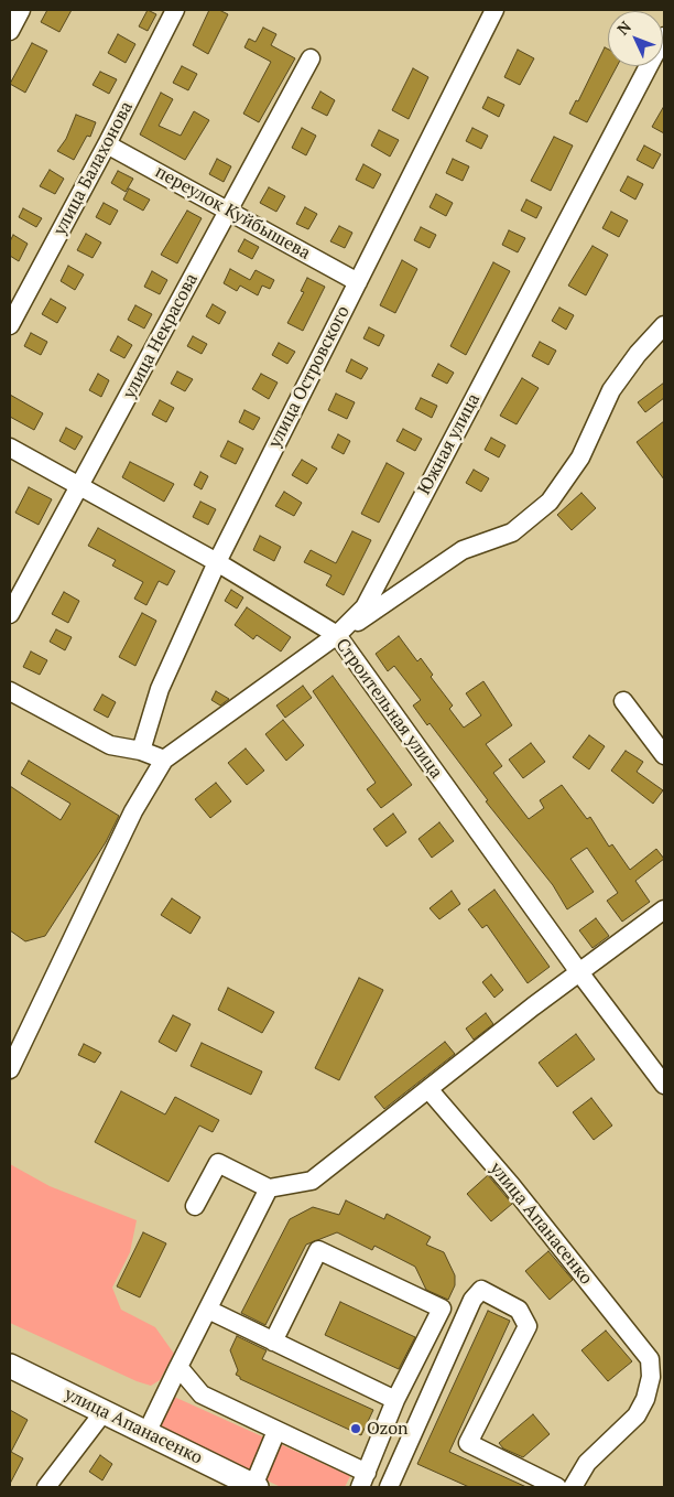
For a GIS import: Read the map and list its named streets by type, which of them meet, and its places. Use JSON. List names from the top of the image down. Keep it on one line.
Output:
{"streets":{"main road":["улица Апанасенко"],"street":["улица Балахонова","переулок Куйбышева","улица Некрасова","улица Островского","Южная улица","Строительная улица"]},"crossings":[["улица Балахонова","переулок Куйбышева"],["переулок Куйбышева","улица Некрасова"],["переулок Куйбышева","улица Островского"],["улица Некрасова","Строительная улица"],["улица Островского","Строительная улица"],["Южная улица","Строительная улица"]],"places":["Ozon"],"north":"top left"}
